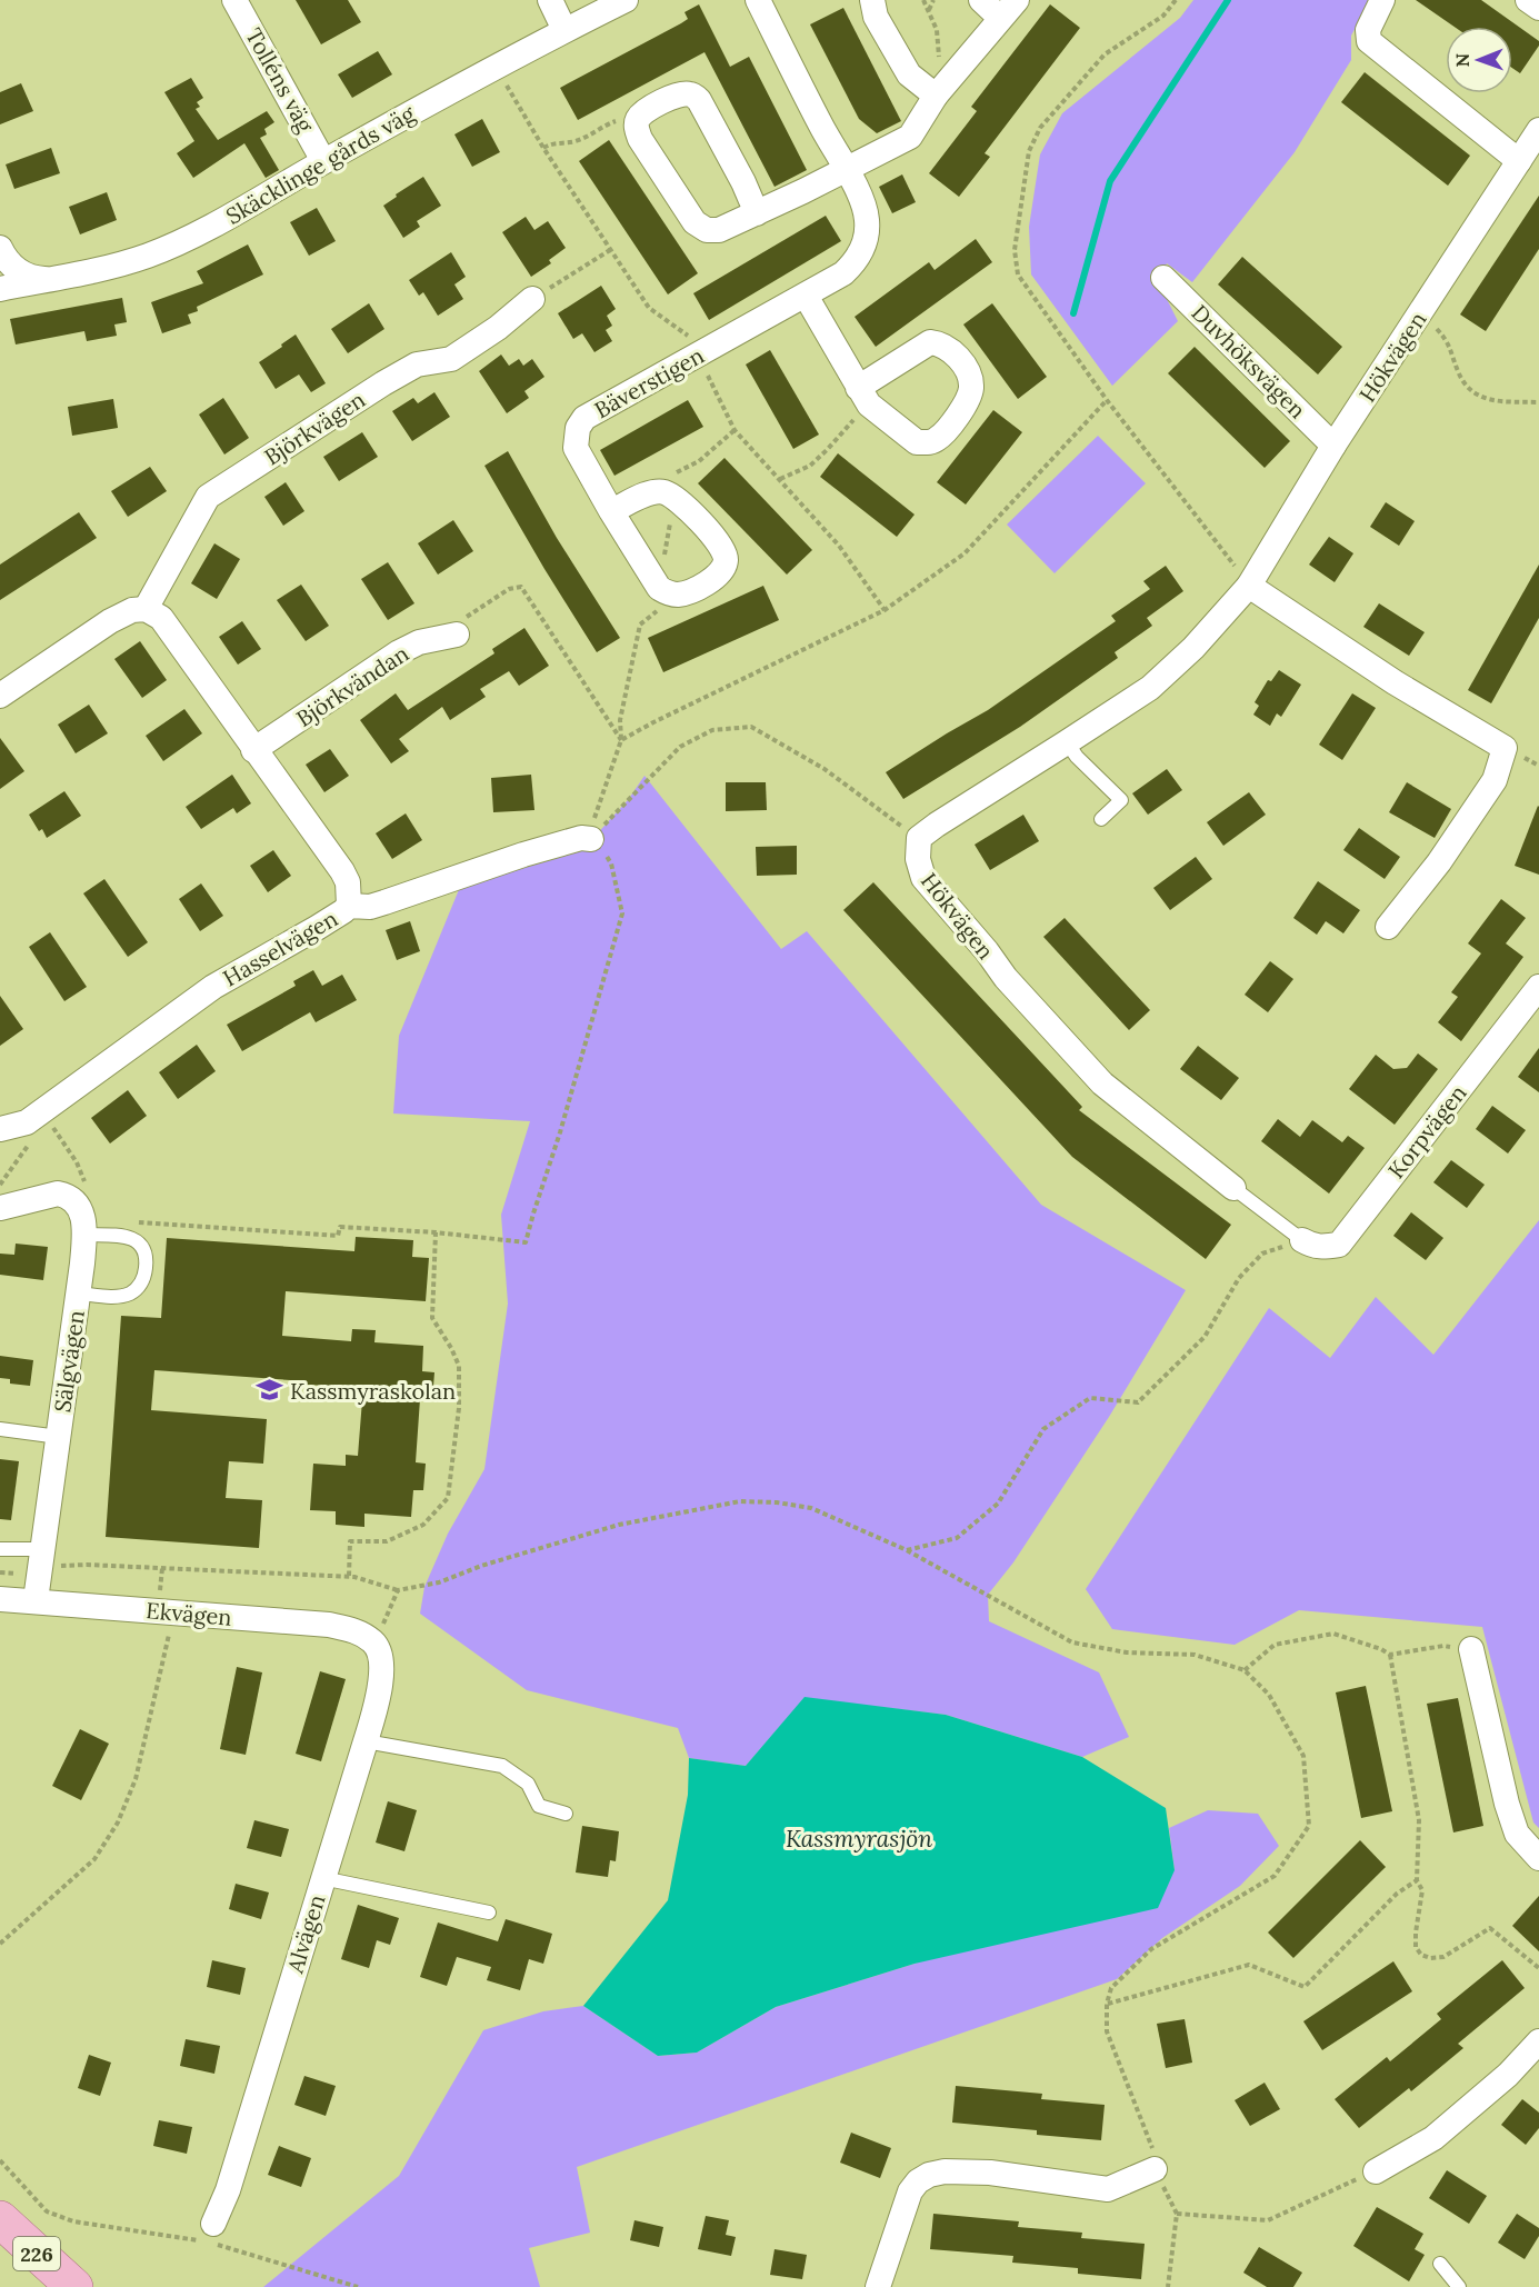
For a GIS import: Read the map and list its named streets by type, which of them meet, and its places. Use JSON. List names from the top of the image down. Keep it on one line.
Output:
{"streets":{"main road":["226"],"street":["Tolléns väg","Skäcklinge gårds väg","Hökvägen","Duvhöksvägen","Bäverstigen","Björkvägen","Björkvändan","Hasselvägen","Korpvägen","Sälgvägen","Ekvägen","Alvägen"]},"crossings":[["Tolléns väg","Skäcklinge gårds väg"],["Hökvägen","Duvhöksvägen"],["Sälgvägen","Ekvägen"],["Ekvägen","Alvägen"]],"water":["Kassmyrasjön"],"places":{"school or university":["Kassmyraskolan"]},"north":"left"}
